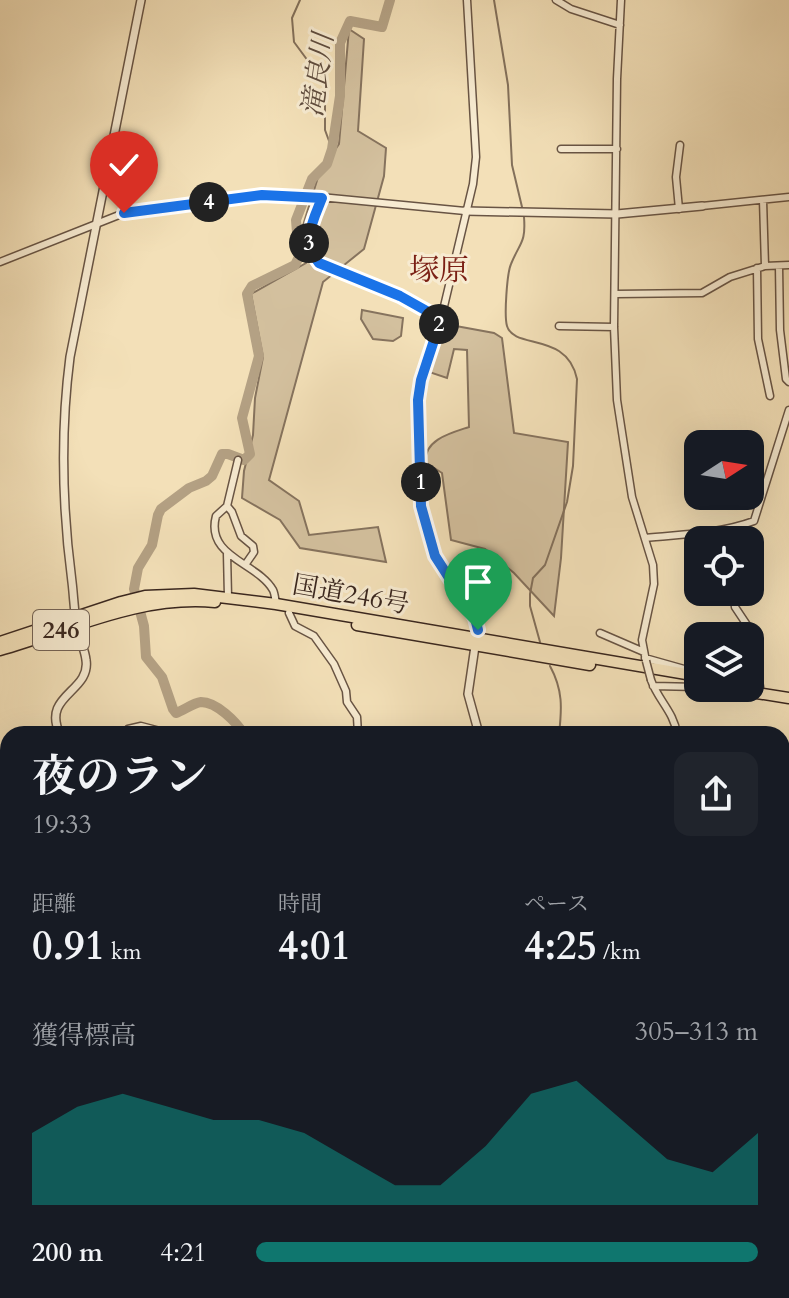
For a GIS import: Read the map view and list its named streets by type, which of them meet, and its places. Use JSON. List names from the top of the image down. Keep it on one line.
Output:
{"streets":{"highway":["国道246号","246"]},"districts":["塚原"],"water":["滝良川"],"north":"right","page":{"pins":["4","3","2","1"],"heading":["夜のラン","19:33"],"stats":[["距離","0.91 km"],["時間","4:01"],["ペース","4:25 /km"]],"chart":["獲得標高","305–313 m"],"list":[{"name":"200 m","note":"4:21"}]}}
